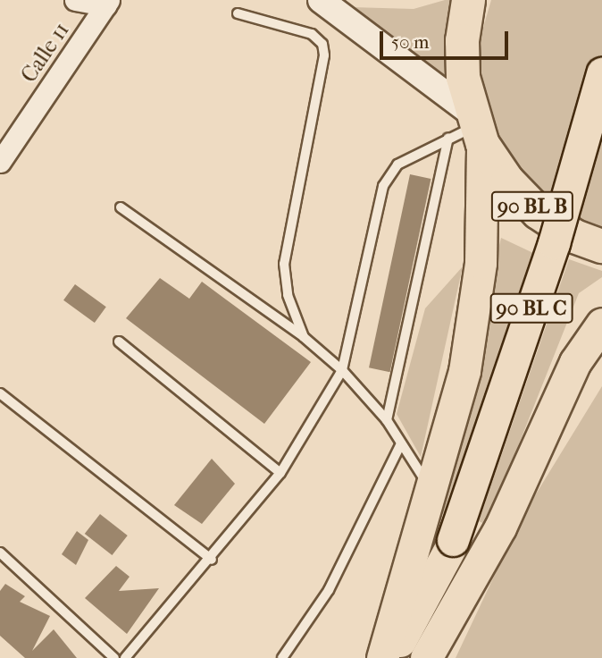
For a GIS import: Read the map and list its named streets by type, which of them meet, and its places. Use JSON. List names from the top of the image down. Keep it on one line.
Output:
{"streets":{"highway":["90 BL B"],"main road":["90 BL C"],"street":["Calle 11"]},"scale_bar":"50 m"}
